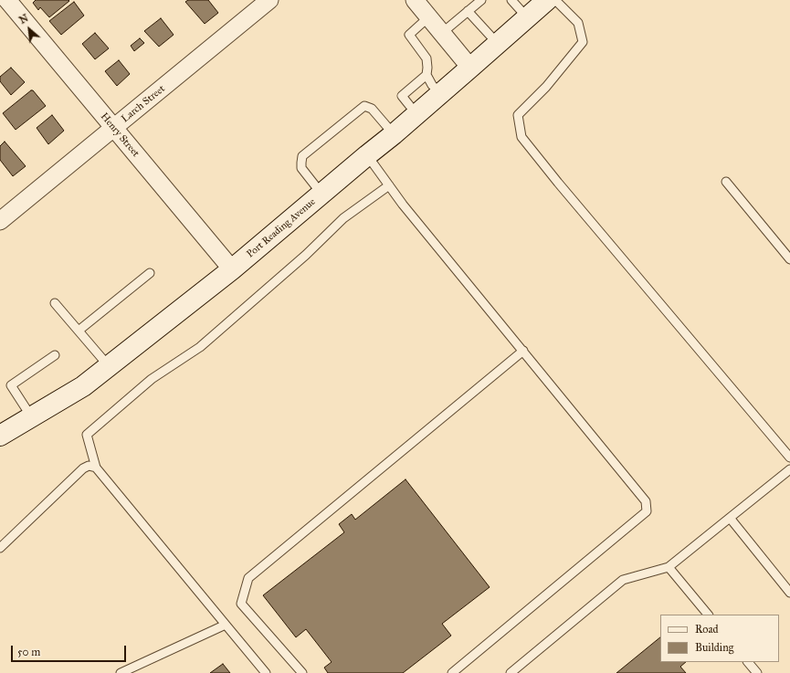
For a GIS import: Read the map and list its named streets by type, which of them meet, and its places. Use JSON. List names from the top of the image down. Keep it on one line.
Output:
{"streets":{"street":["Larch Street","Henry Street","Port Reading Avenue"]},"crossings":[["Larch Street","Henry Street"],["Henry Street","Port Reading Avenue"]],"legend":["Road","Building"],"scale_bar":"50 m","north":"top left"}
